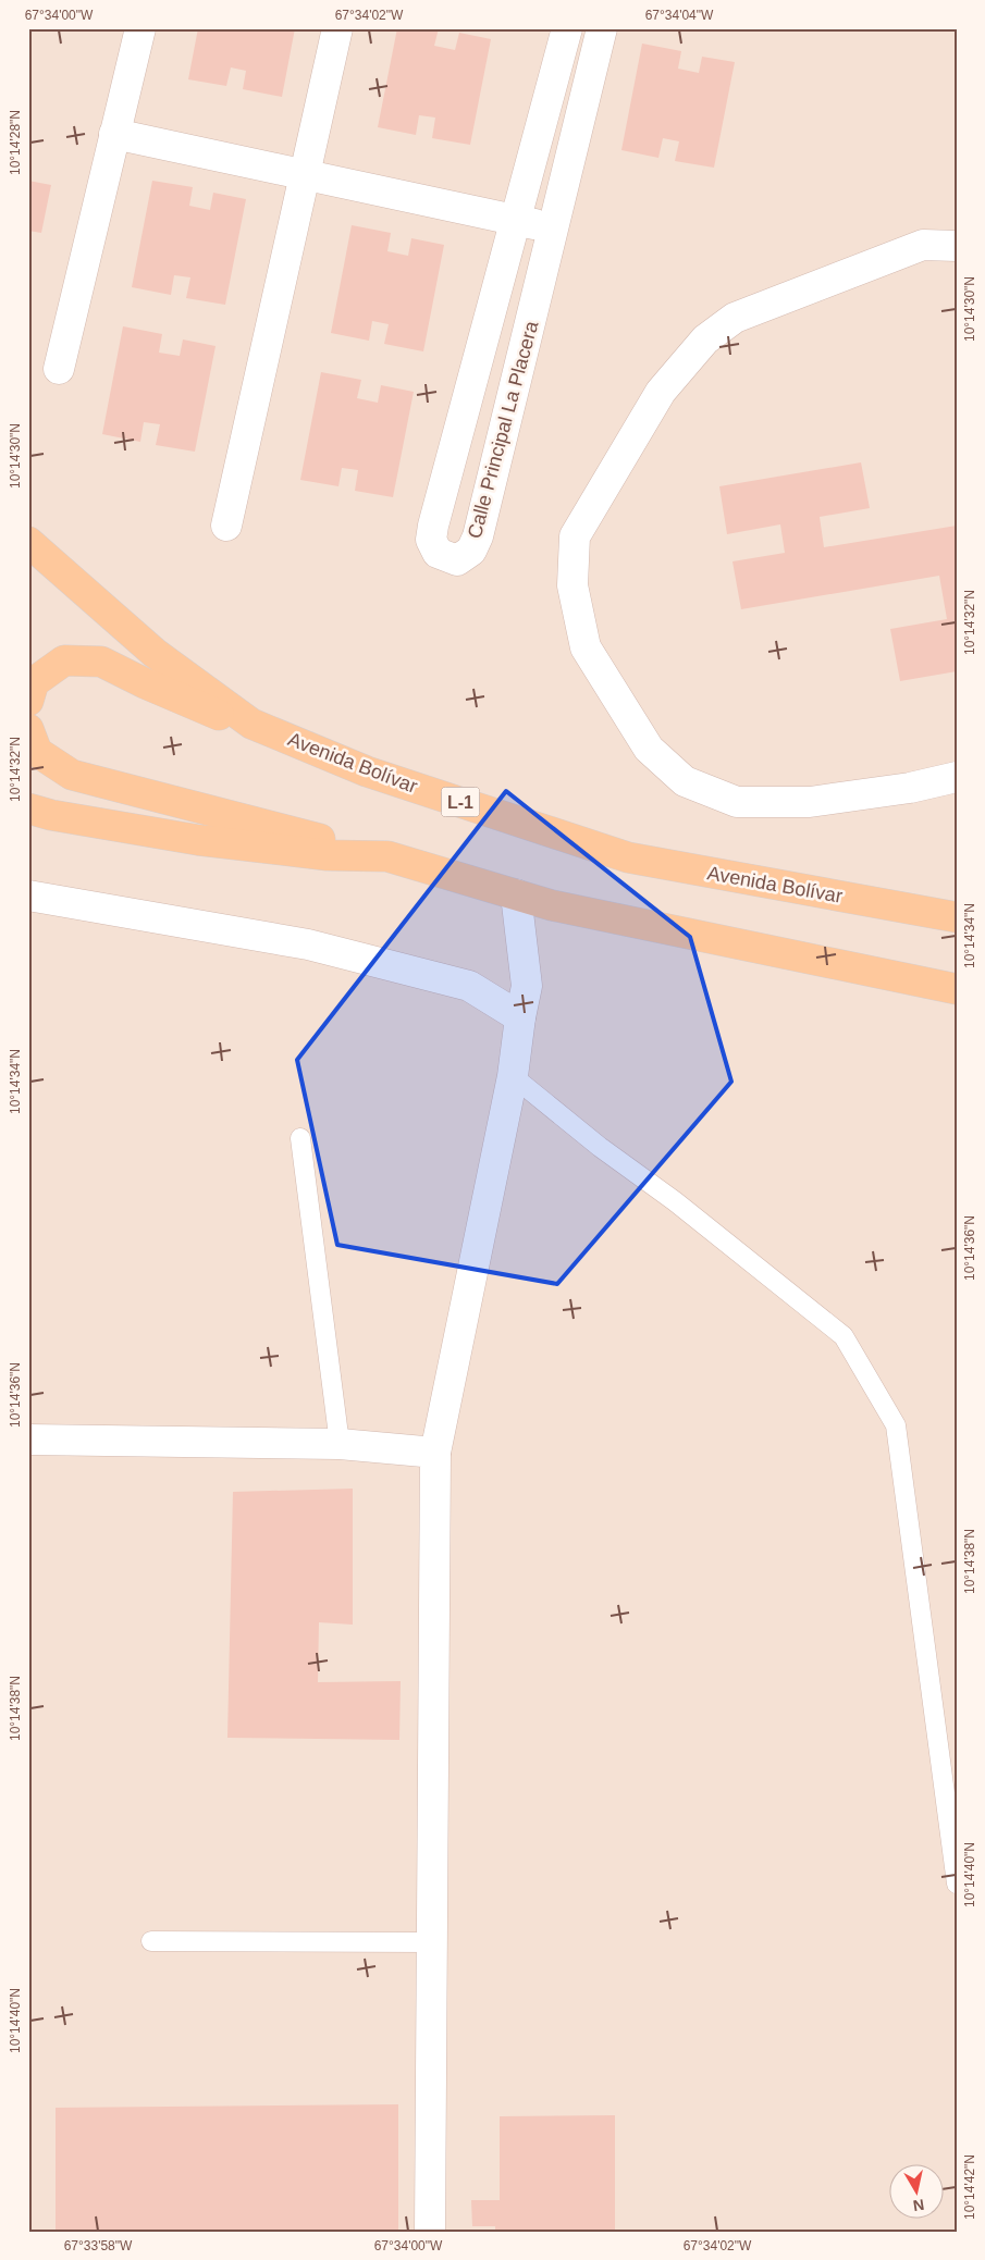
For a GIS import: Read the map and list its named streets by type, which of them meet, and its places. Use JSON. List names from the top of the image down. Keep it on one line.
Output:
{"streets":{"main road":["Avenida Bolívar","L-1"],"street":["Calle Principal La Placera"]},"north":"bottom","coordinates":["67°34'00\"W","67°34'02\"W","67°34'04\"W","10°14'28\"N","10°14'30\"N","10°14'32\"N","10°14'34\"N","10°14'36\"N","10°14'38\"N","10°14'40\"N","10°14'42\"N","67°33'58\"W"]}
